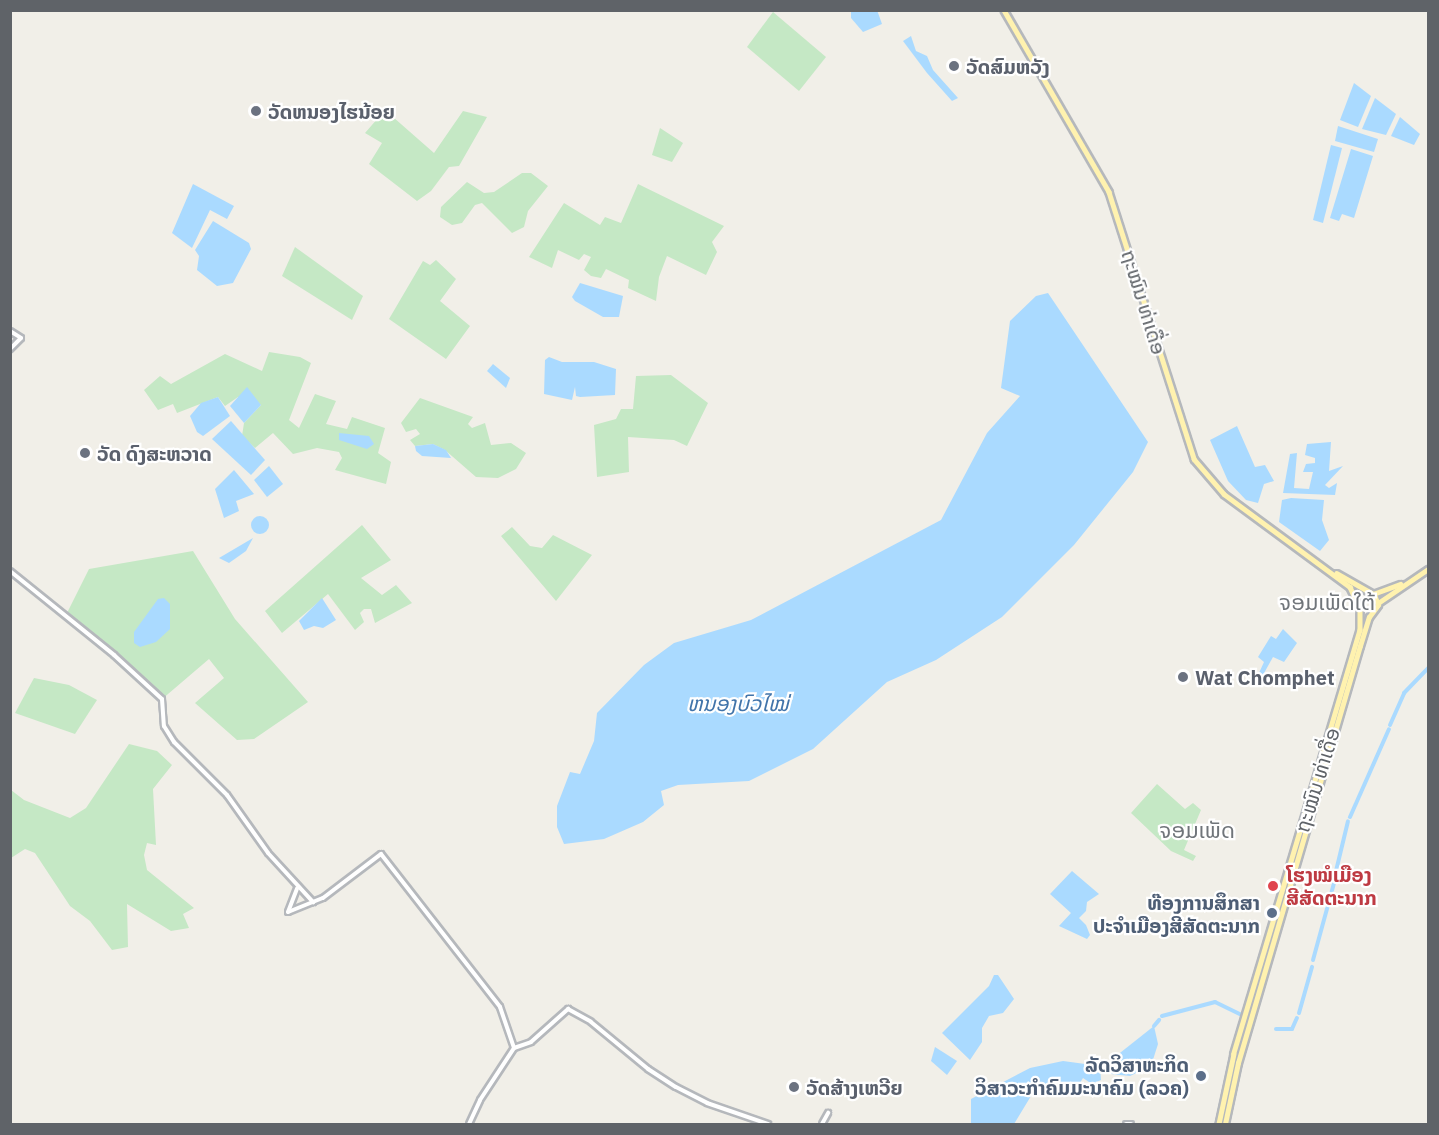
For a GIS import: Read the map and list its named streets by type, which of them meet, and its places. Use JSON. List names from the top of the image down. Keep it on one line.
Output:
{"streets":{"main road":["ຖະໝົນ ທ່າເດື່ອ"]},"districts":["ຈອມເພັດໃຕ້","ຈອມເພັດ"],"water":["ຫນອງບົວໄໝ່"],"places":["ວັດສົມຫວັງ","ວັດຫນອງໄຮນ້ອຍ","ວັດ ດົງສະຫວາດ","Wat Chomphet","ໂຮງໝໍເມືອງ ສີສັດຕະນາກ","ທ໊ອງການສຶກສາ ປະຈໍາເມືອງສີສັດຕະນາກ","ລັດວິສາຫະກິດ ວິສາວະກຳຄົມມະນາຄົມ (ລວຄ)","ວັດສ້າງເຫວີຍ"]}
